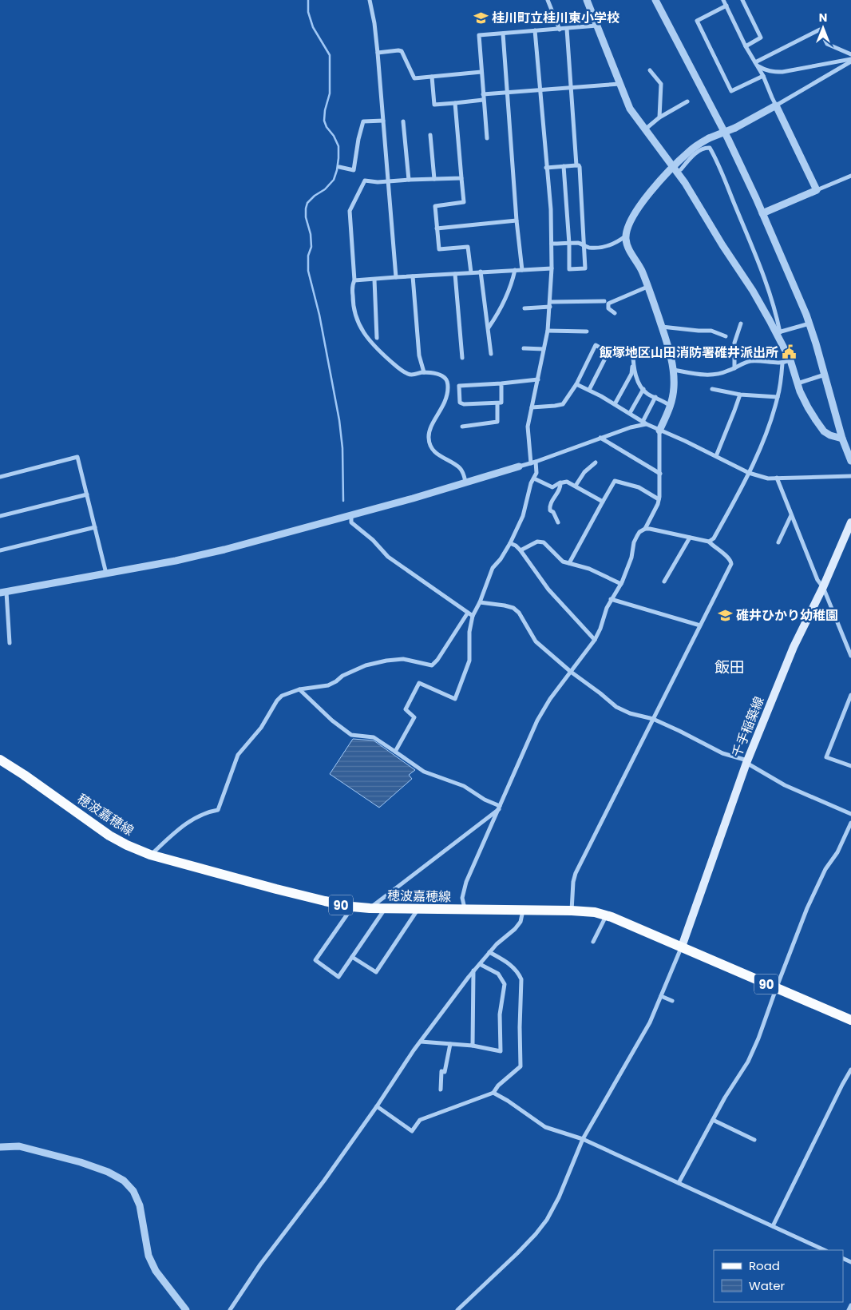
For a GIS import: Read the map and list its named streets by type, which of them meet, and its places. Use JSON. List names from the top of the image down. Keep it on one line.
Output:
{"streets":{"main road":["千手稲築線","穂波嘉穂線","90"]},"crossings":[["千手稲築線","穂波嘉穂線"]],"districts":["飯田"],"places":{"school or university":["桂川町立桂川東小学校","碓井ひかり幼稚園"],"public building":["飯塚地区山田消防署碓井派出所"]},"legend":["Road","Water"],"north":"top"}
